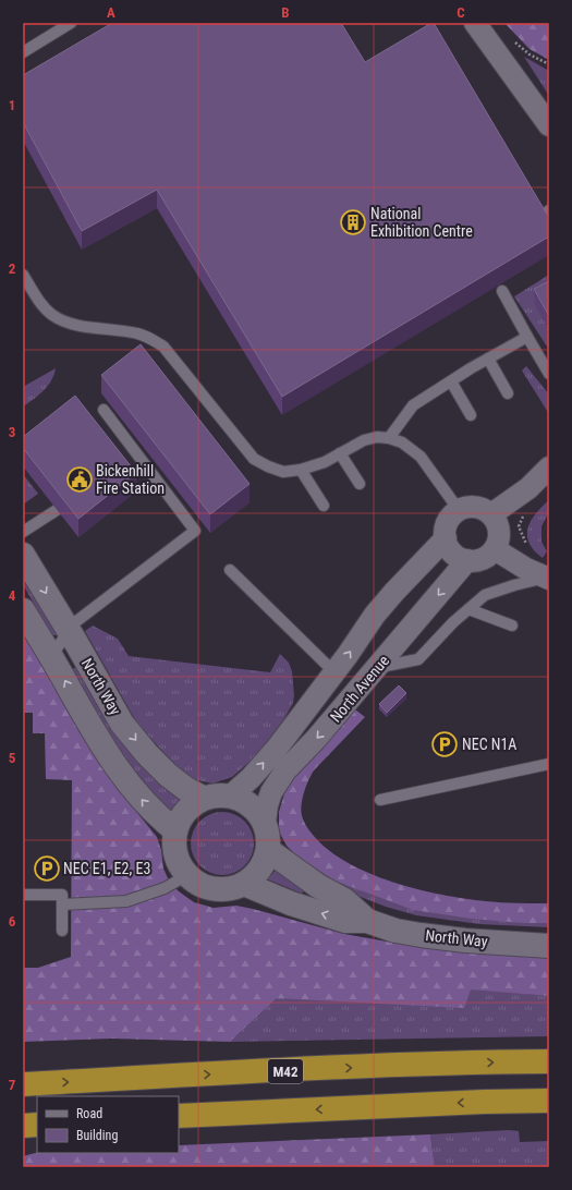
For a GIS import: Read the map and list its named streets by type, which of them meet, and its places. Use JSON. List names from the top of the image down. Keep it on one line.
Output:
{"streets":{"highway":["M42"],"street":["North Way","North Avenue"]},"crossings":[["North Way","North Avenue"]],"places":{"building":["National Exhibition Centre"],"public building":["Bickenhill Fire Station"],"parking":["NEC N1A","NEC E1, E2, E3"]},"legend":["Road","Building"],"grid":{"columns":["A","B","C"],"rows":["1","2","3","4","5","6","7"]}}
